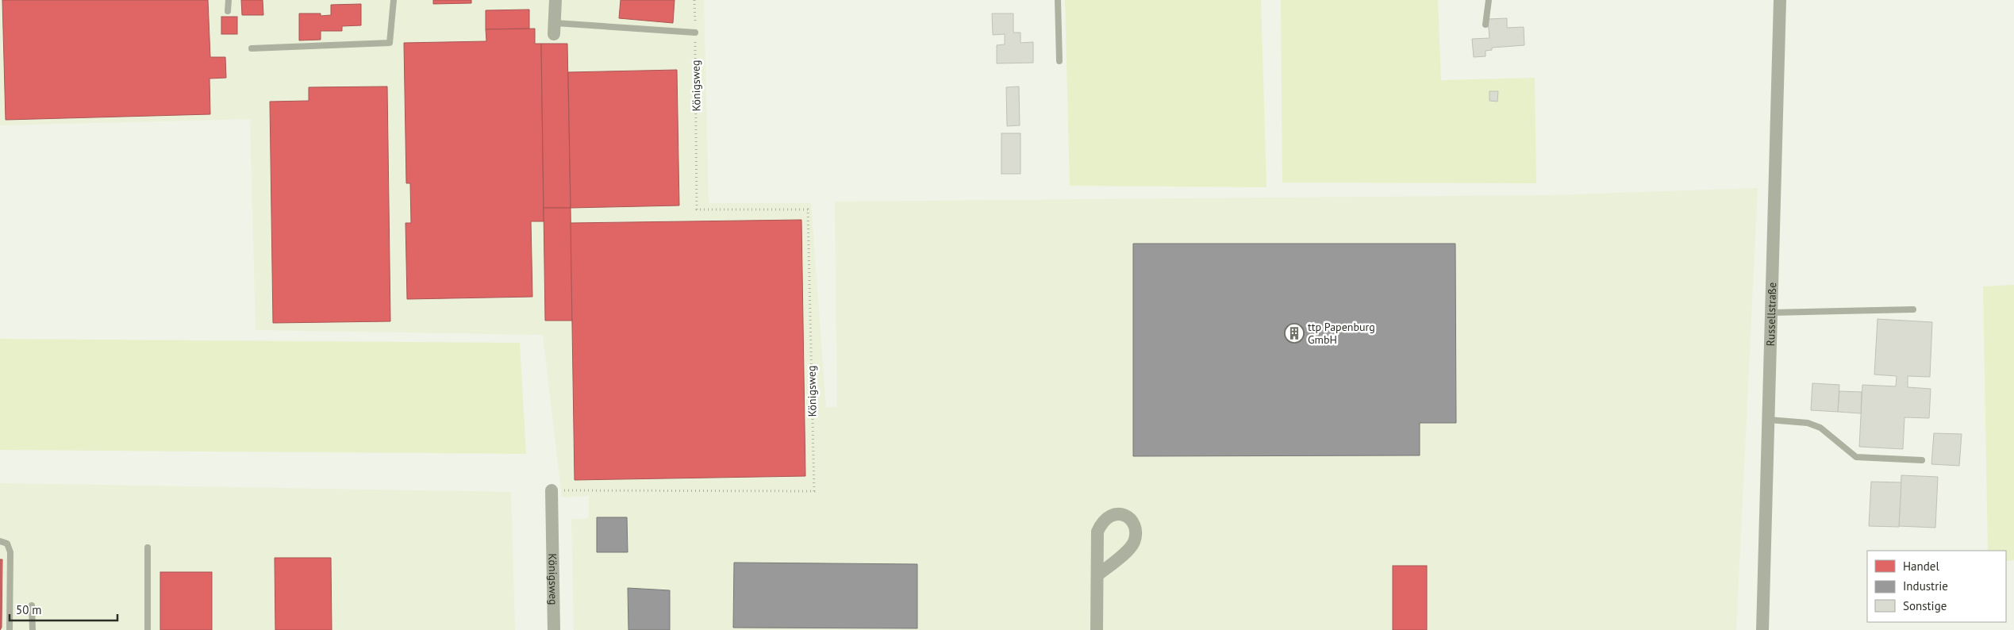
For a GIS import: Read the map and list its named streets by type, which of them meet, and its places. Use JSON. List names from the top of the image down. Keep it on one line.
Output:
{"streets":{"street":["Königsweg","Russellstraße"]},"places":{"building":["ttp Papenburg GmbH"]},"legend":["Handel","Industrie","Sonstige"],"scale_bar":"50 m"}
